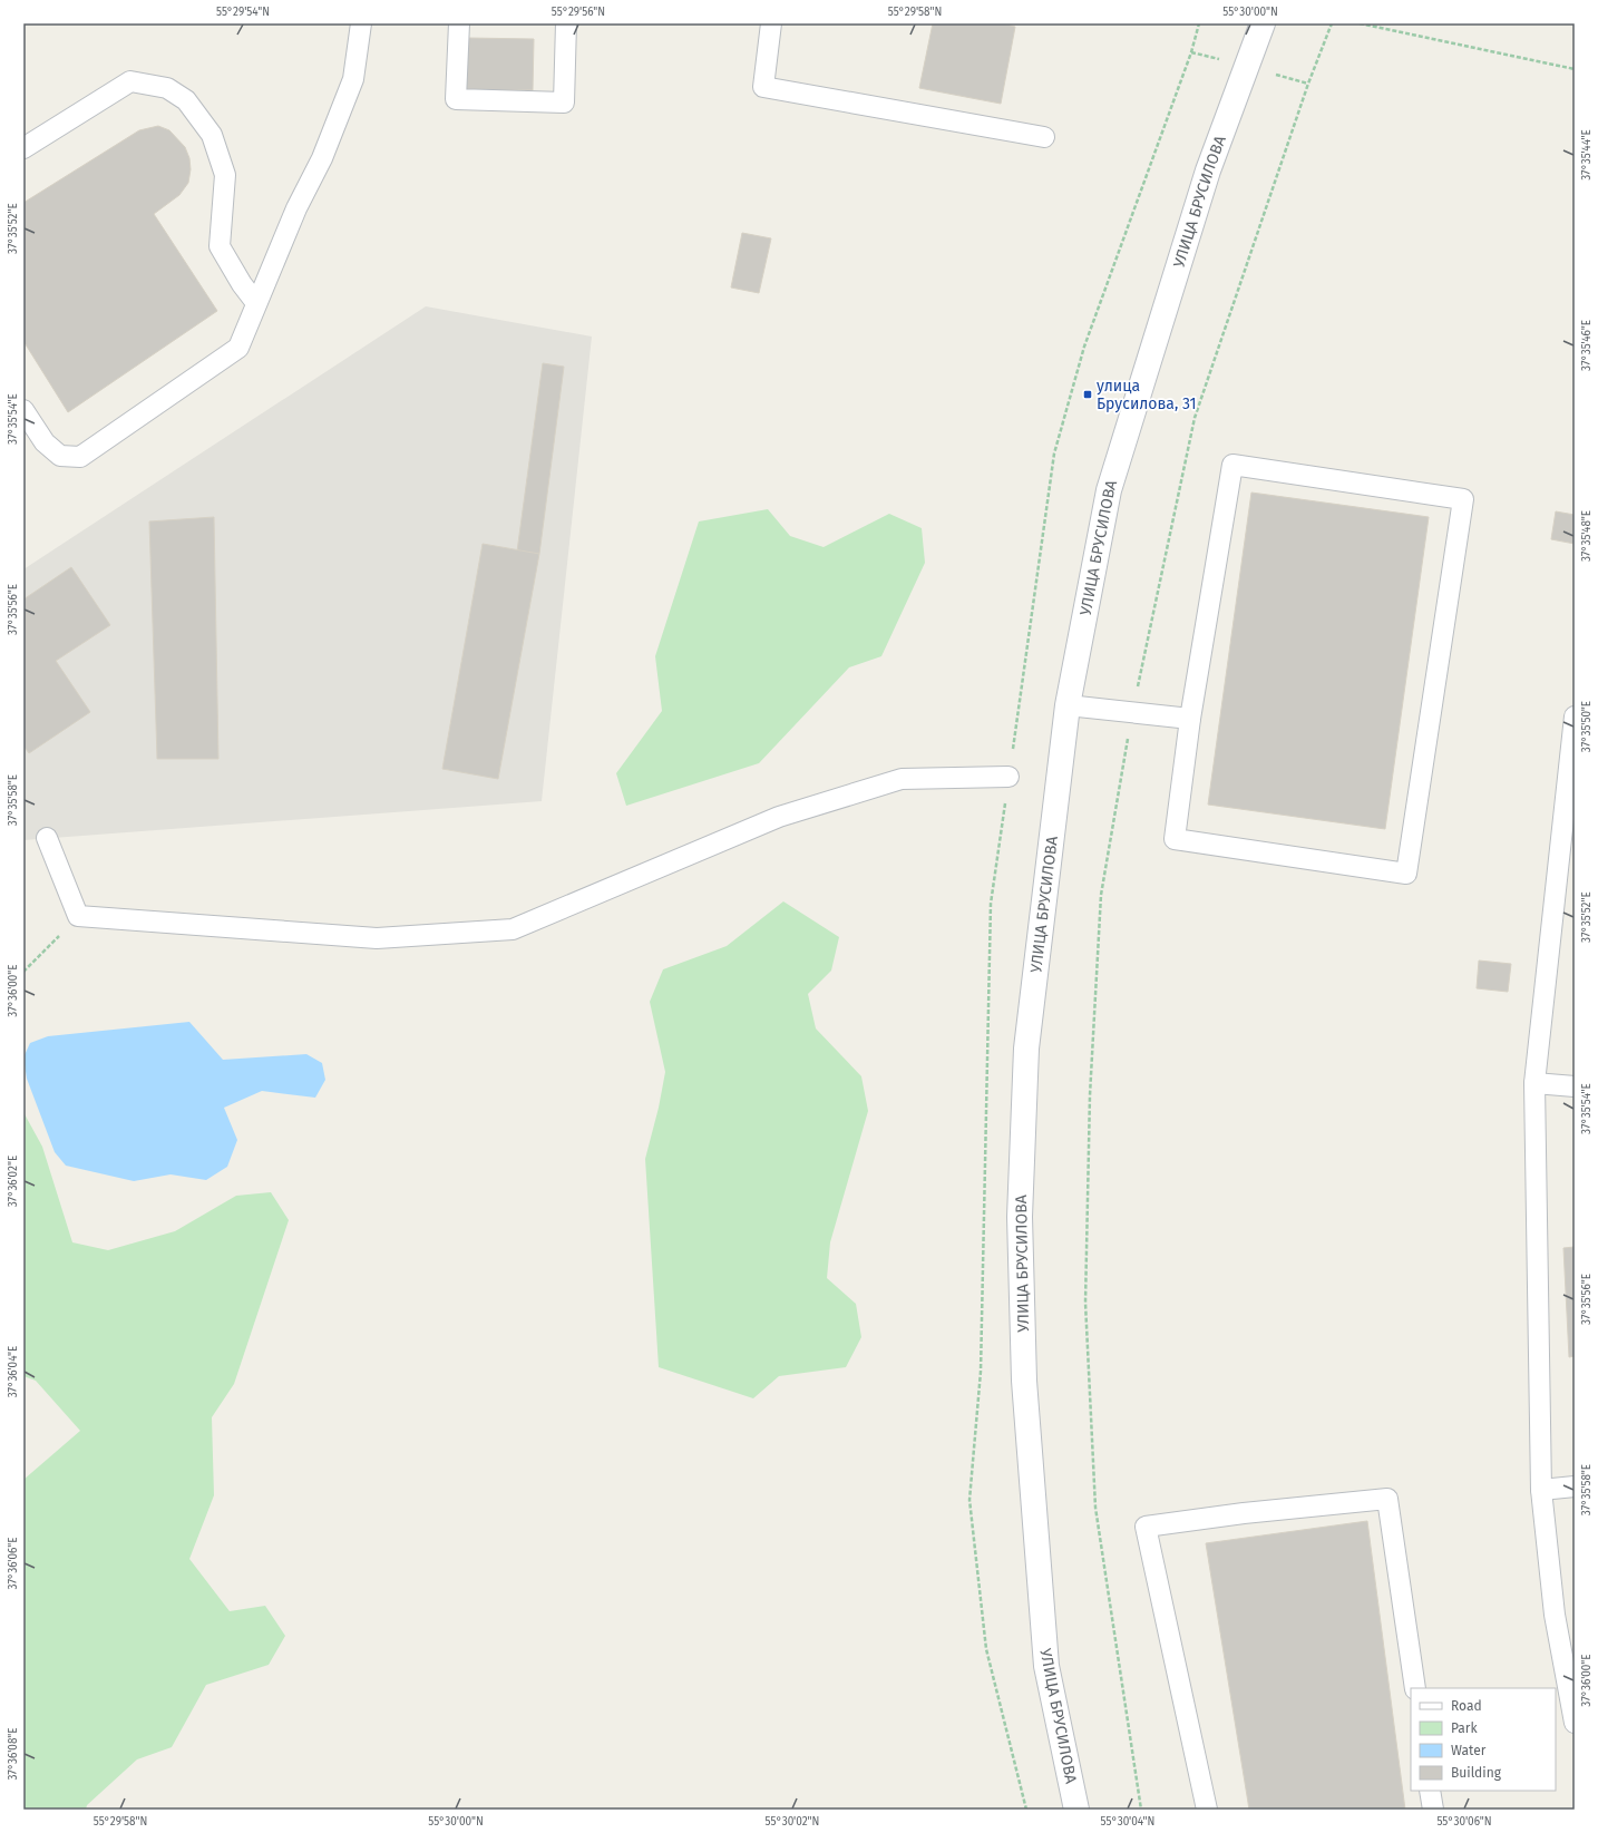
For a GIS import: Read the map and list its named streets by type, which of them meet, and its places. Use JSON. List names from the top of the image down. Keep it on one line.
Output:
{"streets":{"street":["УЛИЦА БРУСИЛОВА"]},"places":{"transit":["улица Брусилова, 31"]},"legend":["Road","Park","Water","Building"],"coordinates":["55°29'54\"N","55°29'56\"N","55°29'58\"N","55°30'00\"N","37°35'44\"E","37°35'52\"E","37°35'46\"E","37°35'54\"E","37°35'48\"E","37°35'56\"E","37°35'50\"E","37°35'58\"E","37°36'00\"E","37°36'02\"E","37°36'04\"E","37°36'06\"E","37°36'08\"E","55°30'02\"N","55°30'04\"N","55°30'06\"N"]}
